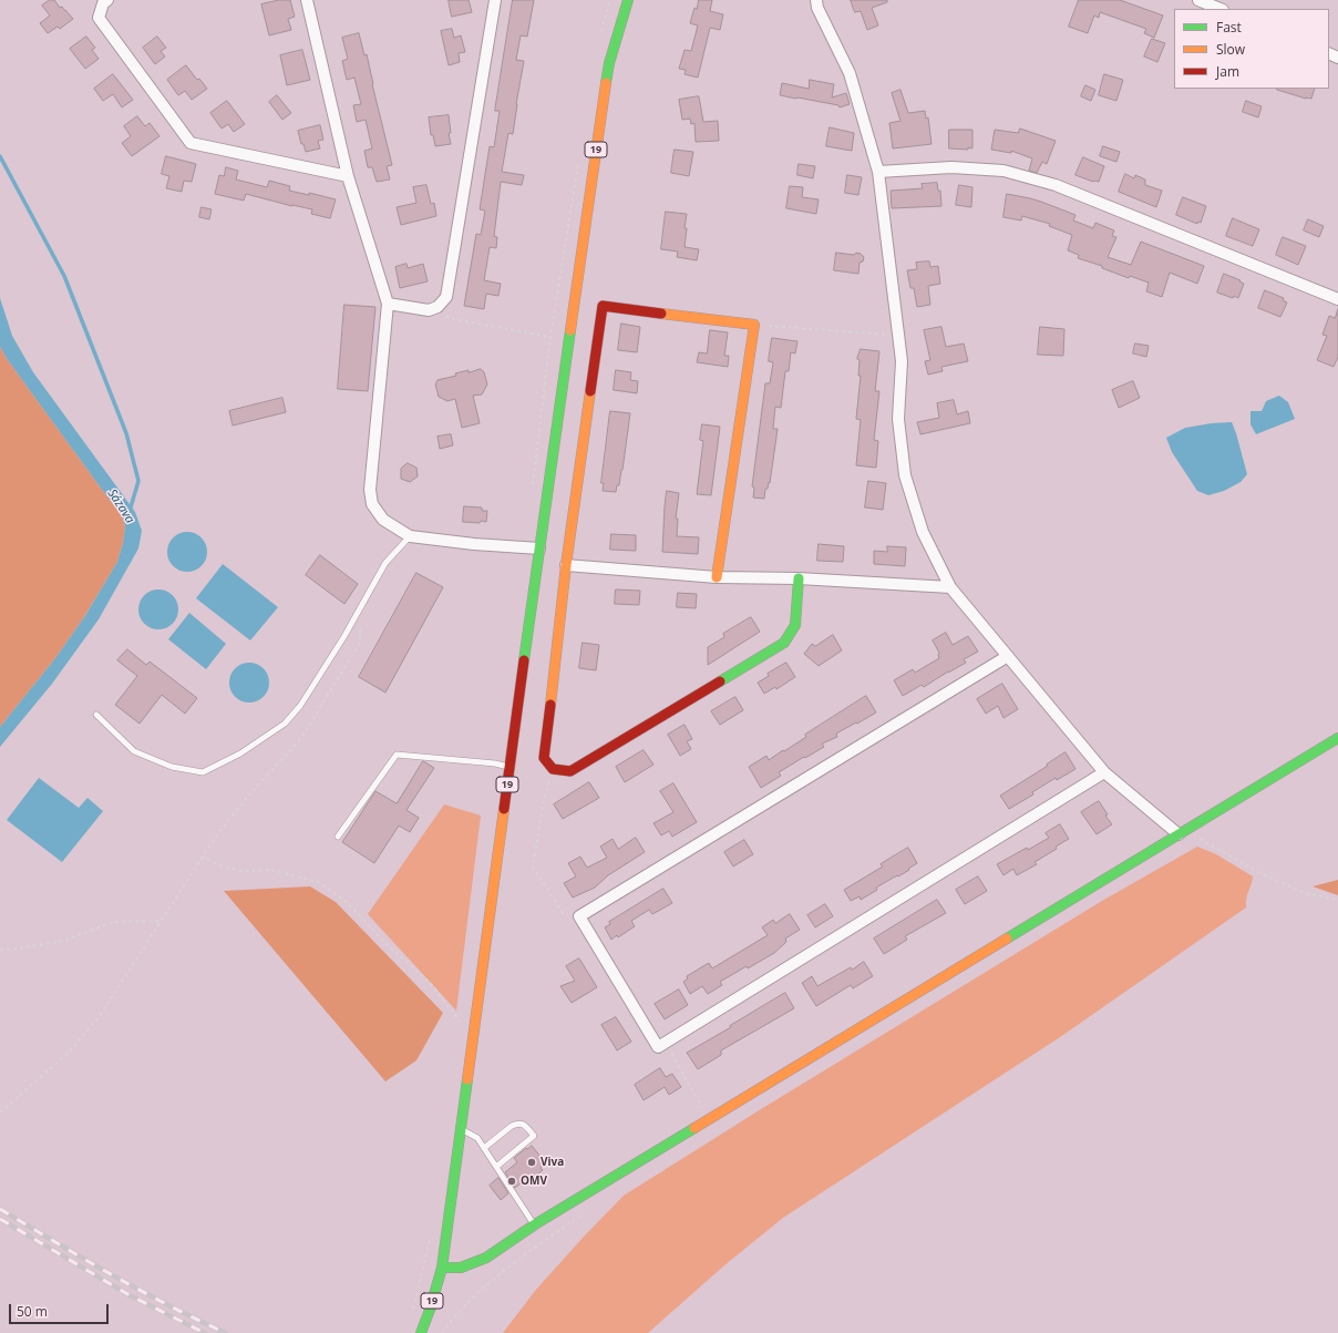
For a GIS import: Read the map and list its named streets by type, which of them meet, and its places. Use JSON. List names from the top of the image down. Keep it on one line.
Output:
{"streets":{"street":["19"]},"water":["Sázava"],"places":["Viva","OMV"],"legend":["Fast","Slow","Jam"],"scale_bar":"50 m"}
